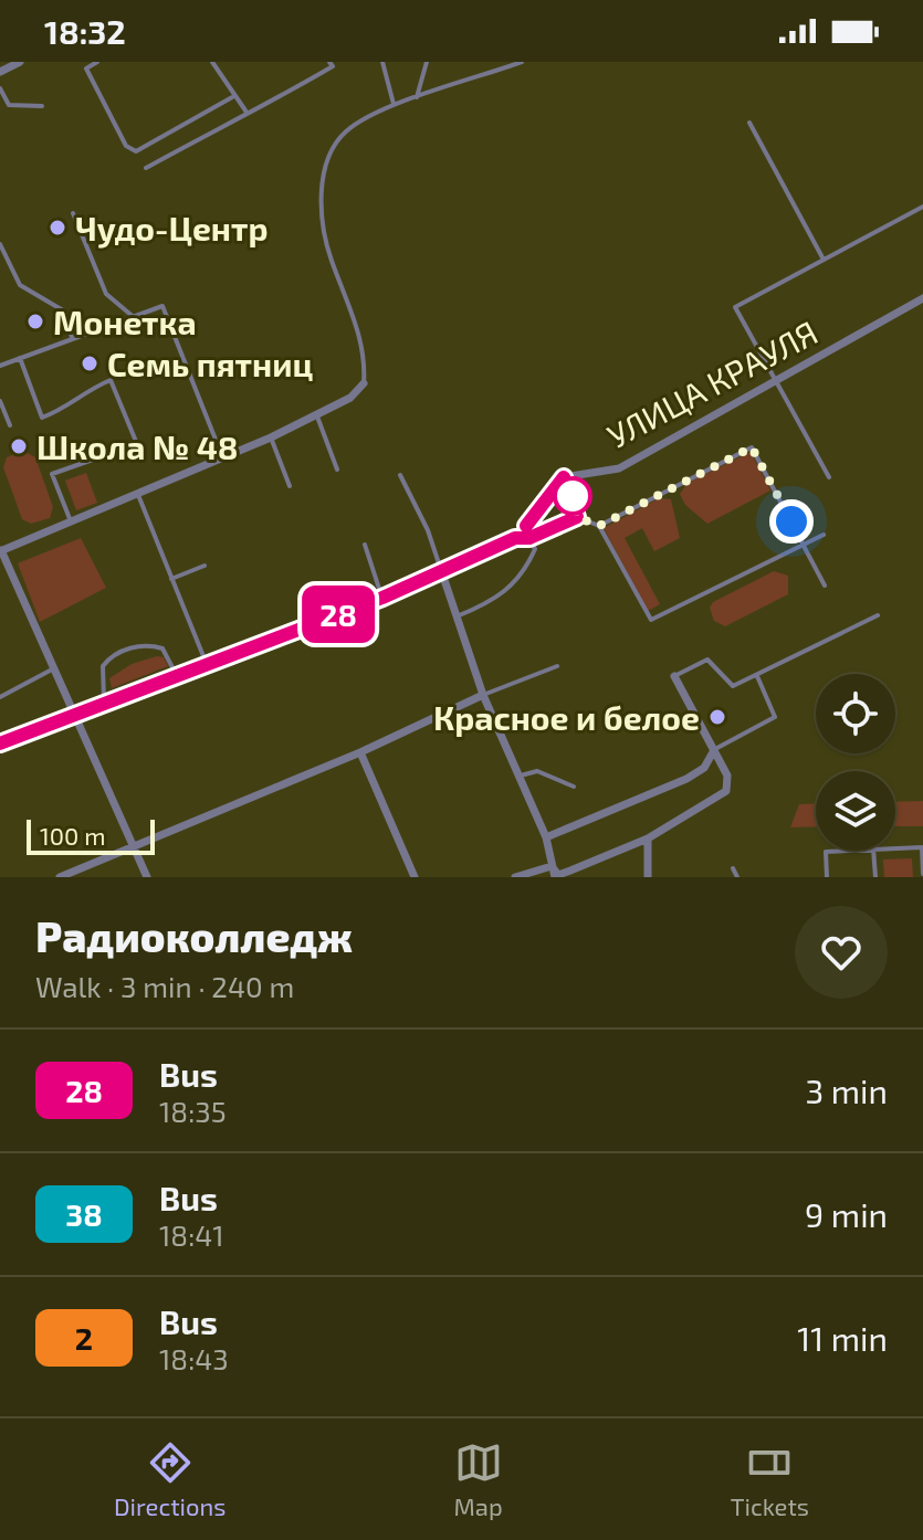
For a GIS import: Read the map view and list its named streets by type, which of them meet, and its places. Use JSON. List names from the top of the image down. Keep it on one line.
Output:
{"streets":{"street":["УЛИЦА КРАУЛЯ"]},"places":["Чудо-Центр","Монетка","Семь пятниц","Школа № 48","Красное и белое"],"lines":["bus line 28"],"scale_bar":"100 m","page":{"status":"18:32","on_map":"28","scale":"100 m","heading":["Радиоколледж","Walk · 3 min · 240 m"],"list":[{"mark":"28","name":"Bus","note":"18:35","value":"3 min"},{"mark":"38","name":"Bus","note":"18:41","value":"9 min"},{"mark":"2","name":"Bus","note":"18:43","value":"11 min"}],"tabs":["Directions","Map","Tickets"]}}
